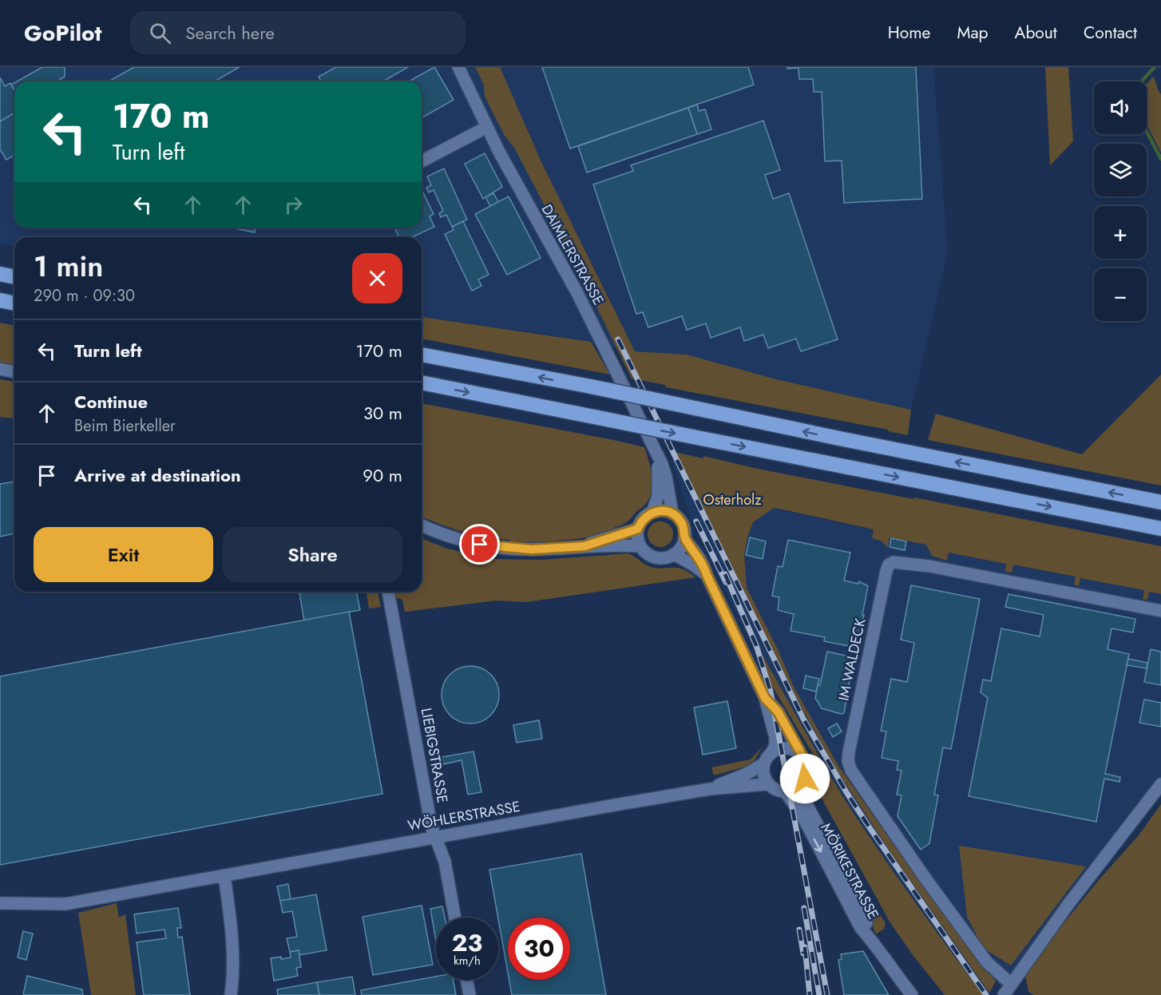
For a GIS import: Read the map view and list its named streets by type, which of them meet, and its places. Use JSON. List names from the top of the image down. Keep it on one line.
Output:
{"streets":{"street":["DAIMLERSTRASSE","IM WALDECK","LIEBIGSTRASSE","WÖHLERSTRASSE","MÖRIKESTRASSE"]},"crossings":[["DAIMLERSTRASSE","MÖRIKESTRASSE"],["LIEBIGSTRASSE","WÖHLERSTRASSE"],["WÖHLERSTRASSE","MÖRIKESTRASSE"]],"parks":["Osterholz"],"page":{"header":"GoPilot","search":"Search here","nav":["Home","Map","About","Contact"],"map_buttons":["+","−"],"turn":["170 m","Turn left"],"heading":["1 min","290 m · 09:30"],"list":[{"name":"Turn left","value":"170 m"},{"name":"Continue","note":"Beim Bierkeller","value":"30 m"},{"name":"Arrive at destination","value":"90 m"}],"buttons":["Exit","Share"],"speed":"23 km/h","limit":"30"}}
